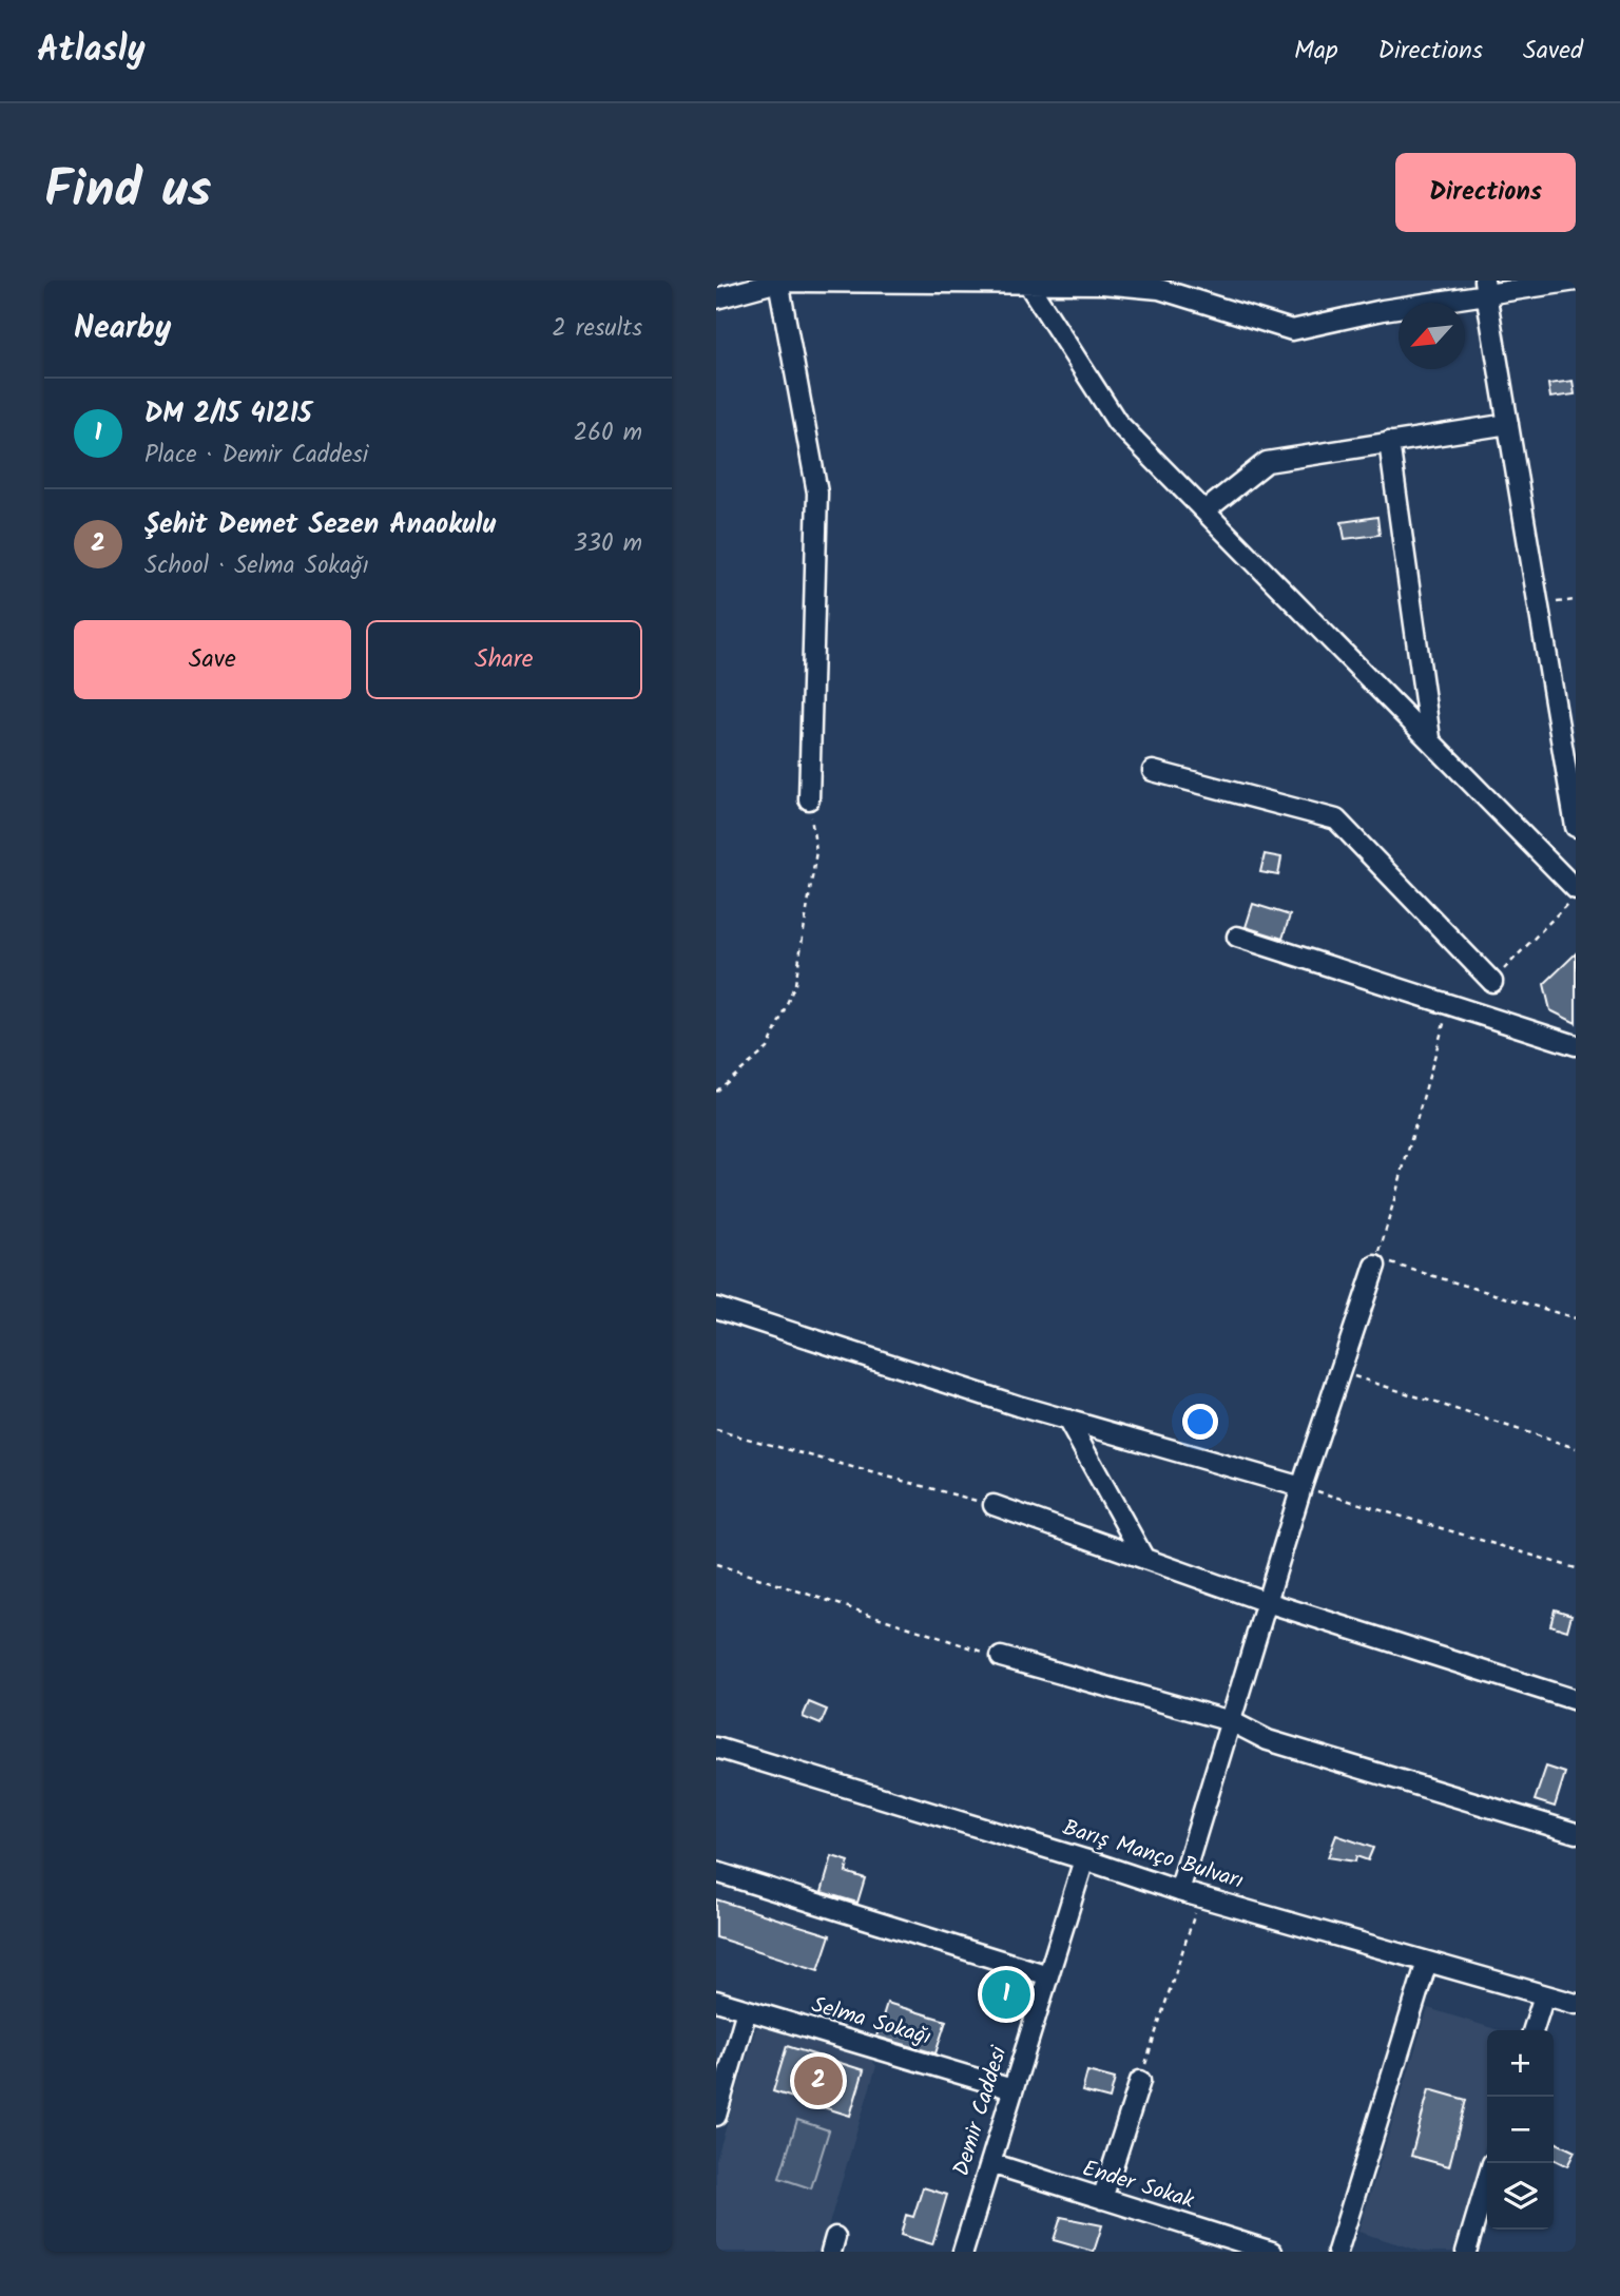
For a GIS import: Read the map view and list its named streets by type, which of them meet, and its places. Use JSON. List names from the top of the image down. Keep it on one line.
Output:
{"streets":{"street":["Barış Manço Bulvarı","Selma Sokağı","Demir Caddesi","Ender Sokak"]},"crossings":[["Barış Manço Bulvarı","Demir Caddesi"],["Selma Sokağı","Demir Caddesi"],["Demir Caddesi","Ender Sokak"]],"north":"bottom left","page":{"header":"Atlasly","nav":["Map","Directions","Saved"],"title":"Find us","buttons":["Directions",["Save","Share"]],"heading":["Nearby","2 results"],"list":[{"mark":"1","name":"DM 2/15 41215","note":"Place · Demir Caddesi","value":"260 m"},{"mark":"2","name":"Şehit Demet Sezen Anaokulu","note":"School · Selma Sokağı","value":"330 m"}],"pins":["1","2"],"map_buttons":["+","−"]}}
